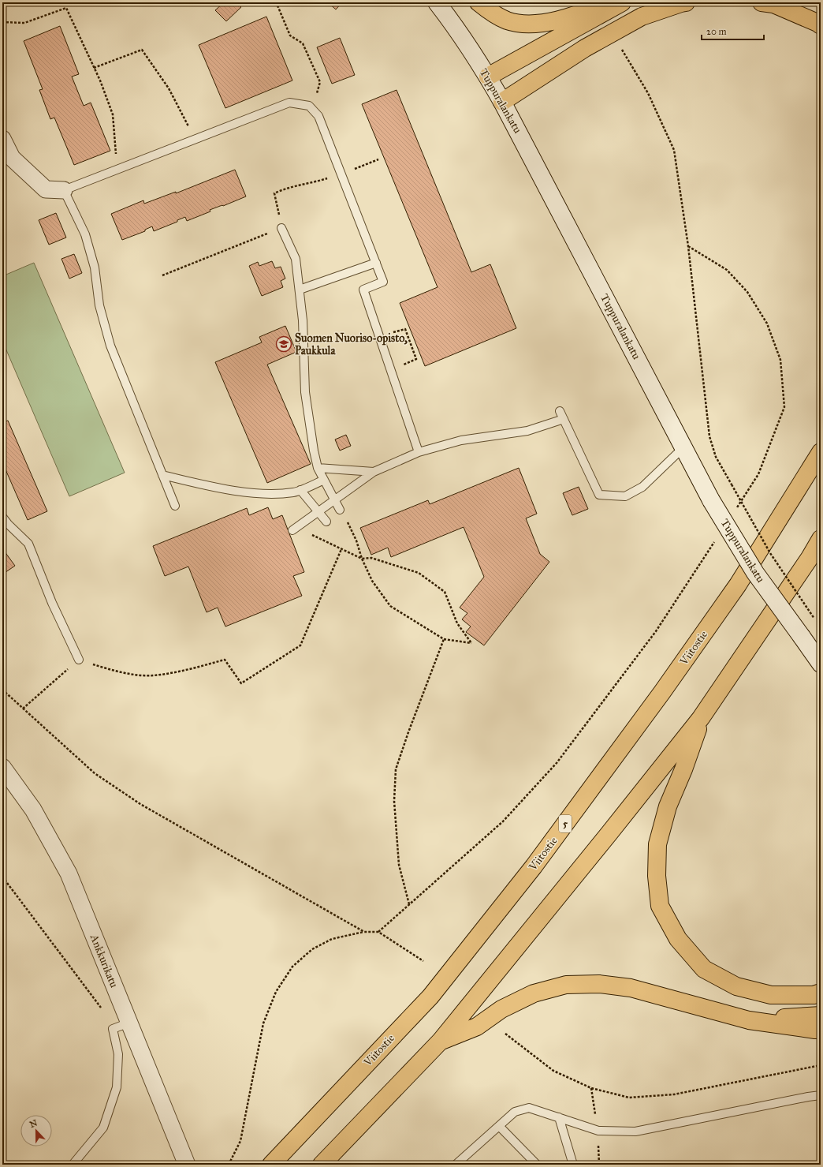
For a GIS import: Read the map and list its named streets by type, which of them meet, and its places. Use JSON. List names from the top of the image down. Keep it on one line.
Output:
{"streets":{"highway":["Viitostie","5"],"street":["Tuppuralankatu","Ankkurikatu"]},"places":{"school or university":["Suomen Nuoriso-opisto, Paukkula"]},"scale_bar":"20 m","north":"top"}
